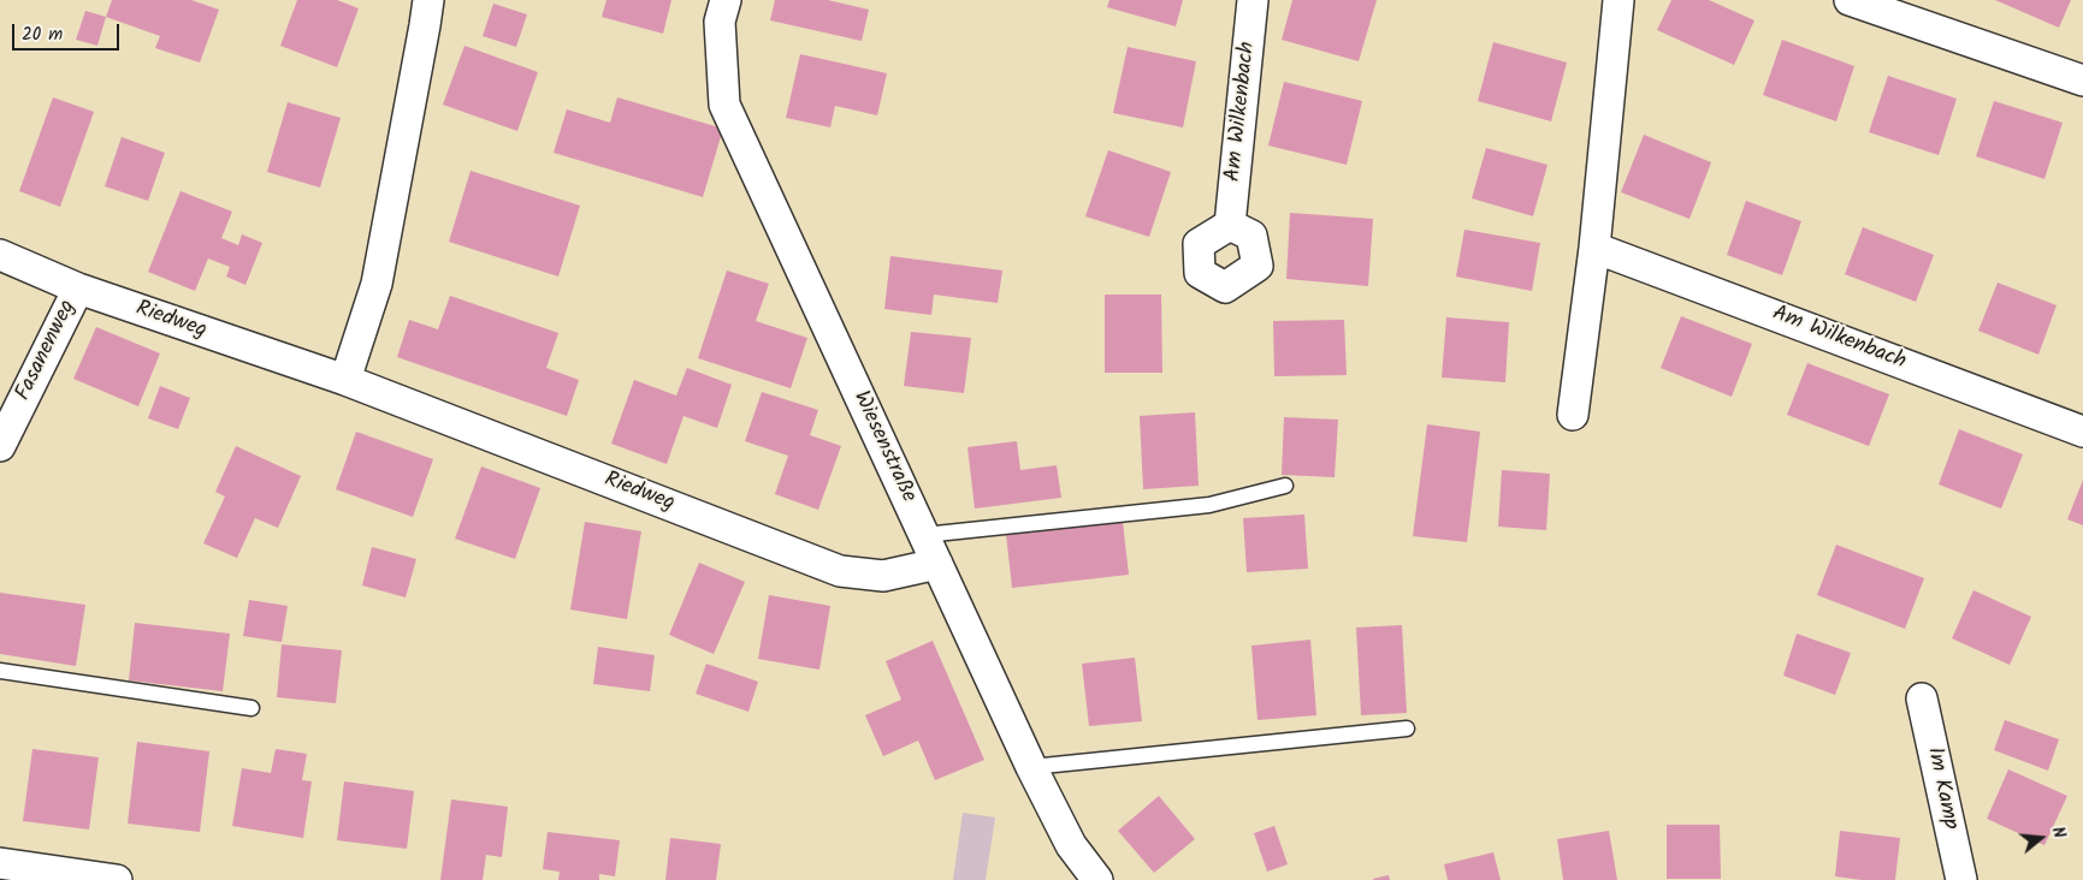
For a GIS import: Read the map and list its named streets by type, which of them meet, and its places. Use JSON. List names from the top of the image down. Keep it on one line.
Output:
{"streets":{"street":["Am Wilkenbach","Riedweg","Fasanenweg","Wiesenstraße","Im Kamp"]},"crossings":[["Riedweg","Fasanenweg"],["Riedweg","Wiesenstraße"]],"scale_bar":"20 m","north":"right"}
